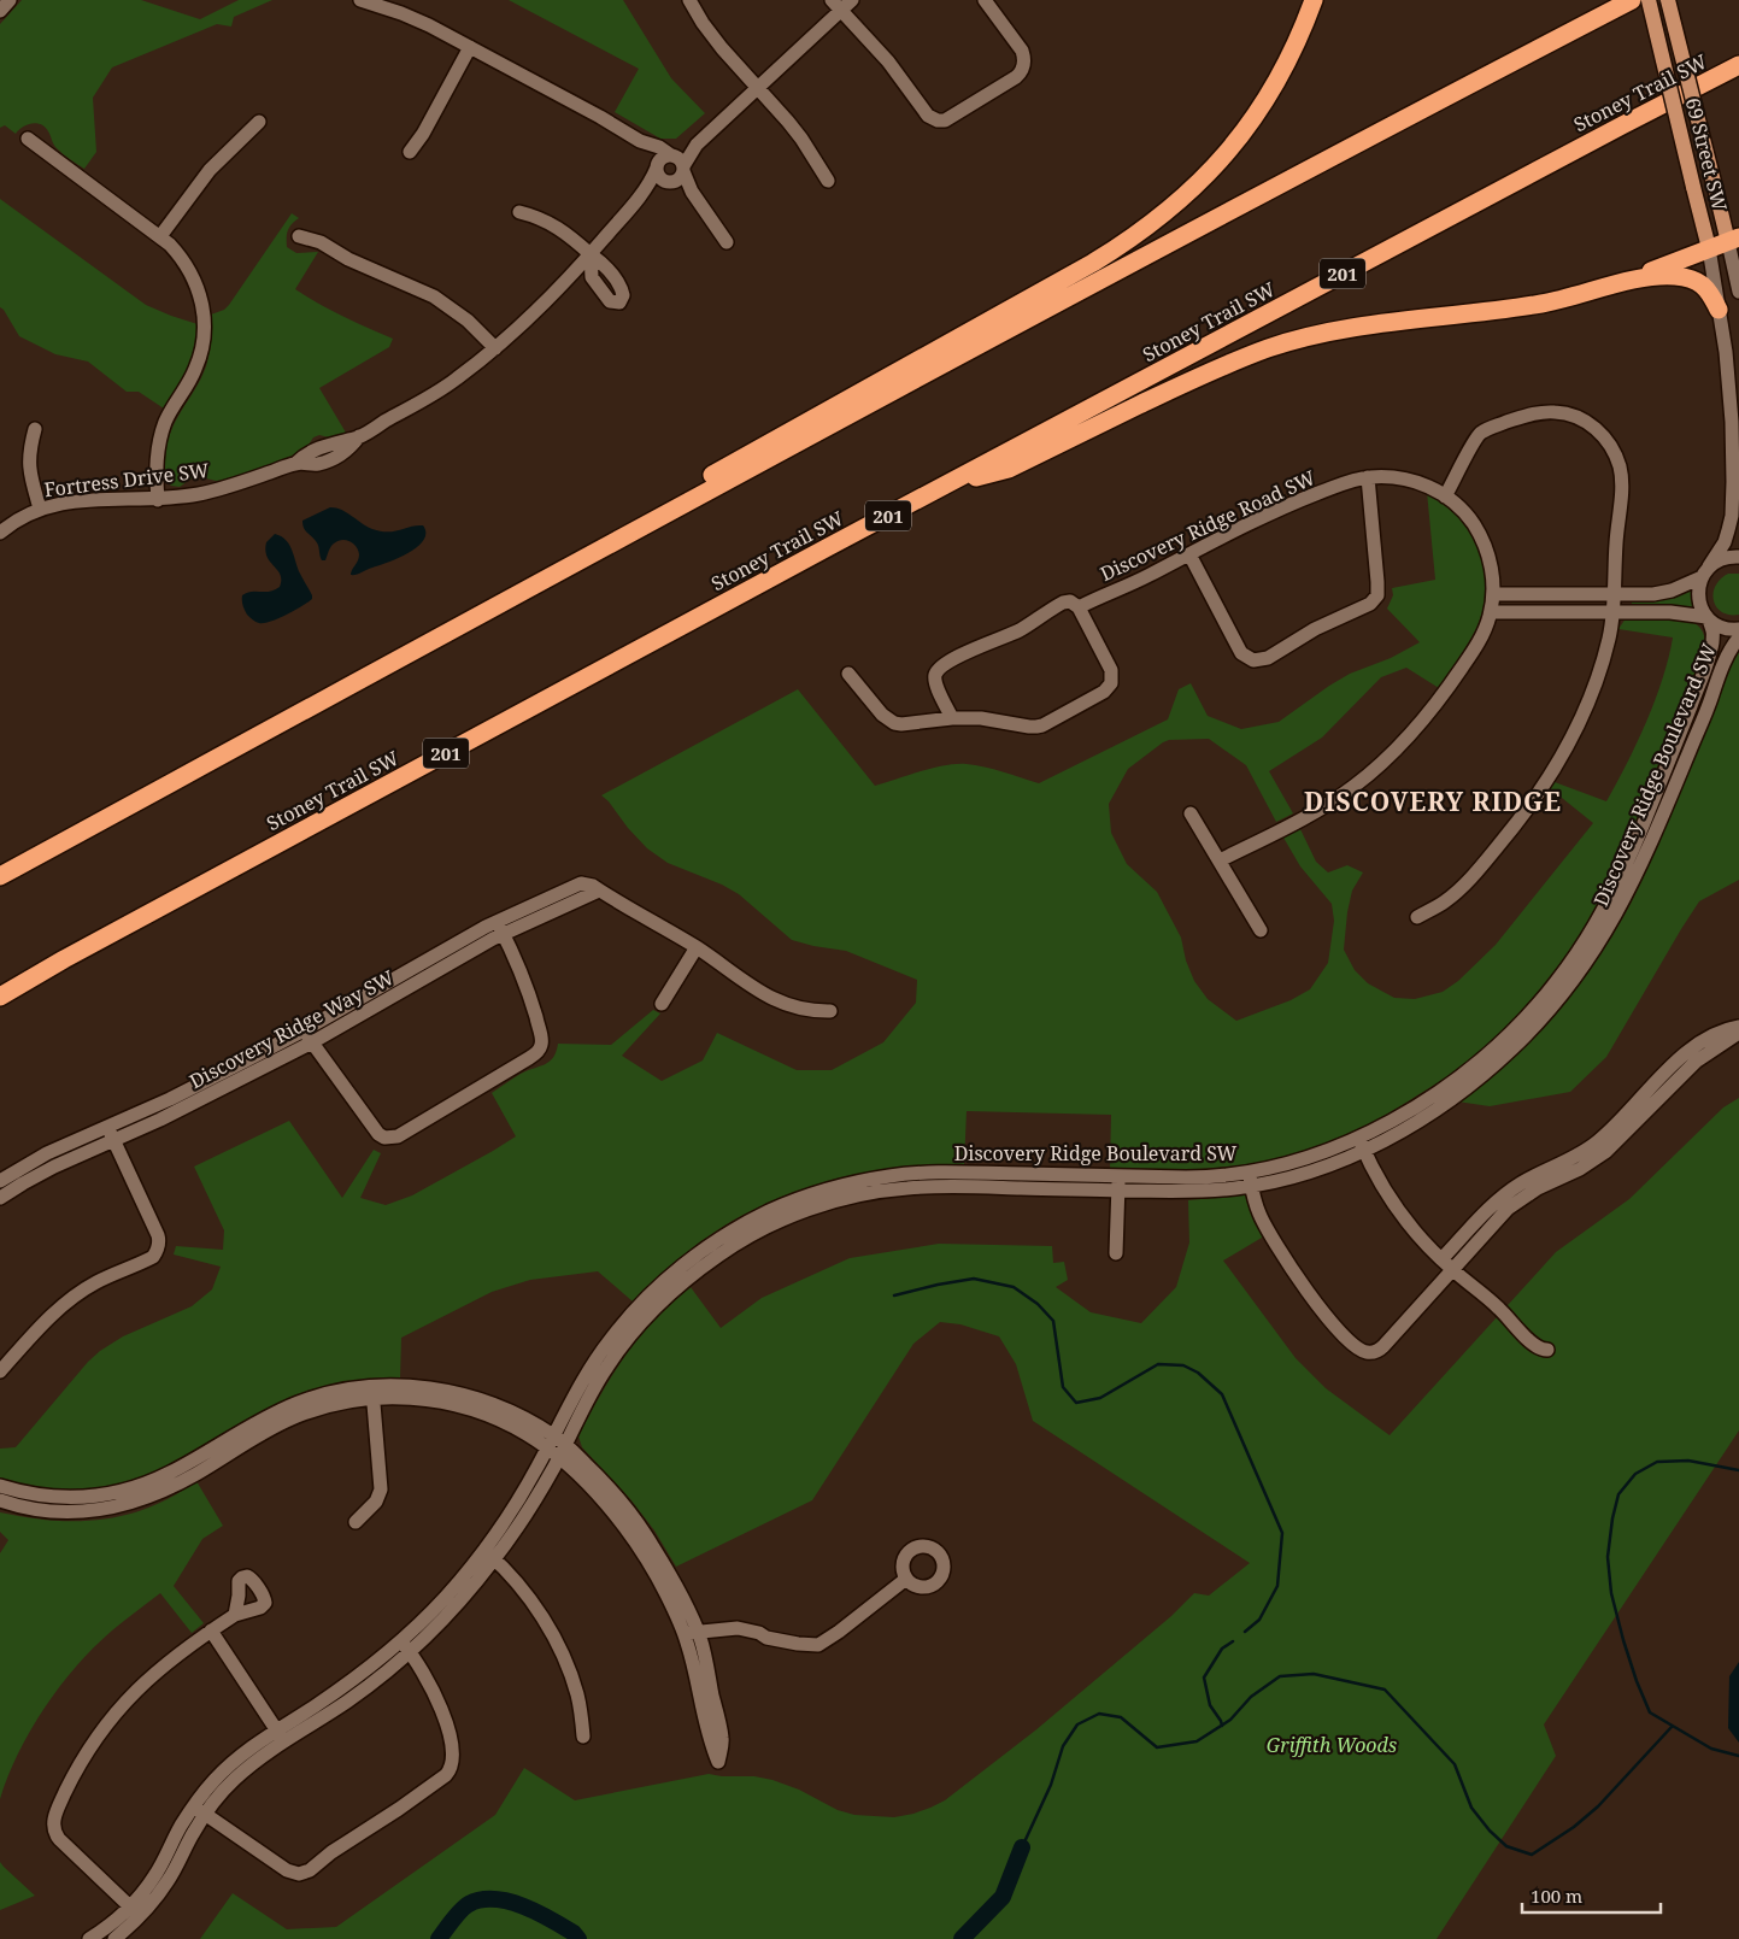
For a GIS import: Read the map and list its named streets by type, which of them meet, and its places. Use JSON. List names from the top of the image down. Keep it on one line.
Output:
{"streets":{"highway":["Stoney Trail SW","201"],"main road":["69 Street SW"],"street":["Fortress Drive SW","Discovery Ridge Road SW","Discovery Ridge Boulevard SW","Discovery Ridge Way SW"]},"districts":["DISCOVERY RIDGE"],"parks":["Griffith Woods"],"scale_bar":"100 m"}
